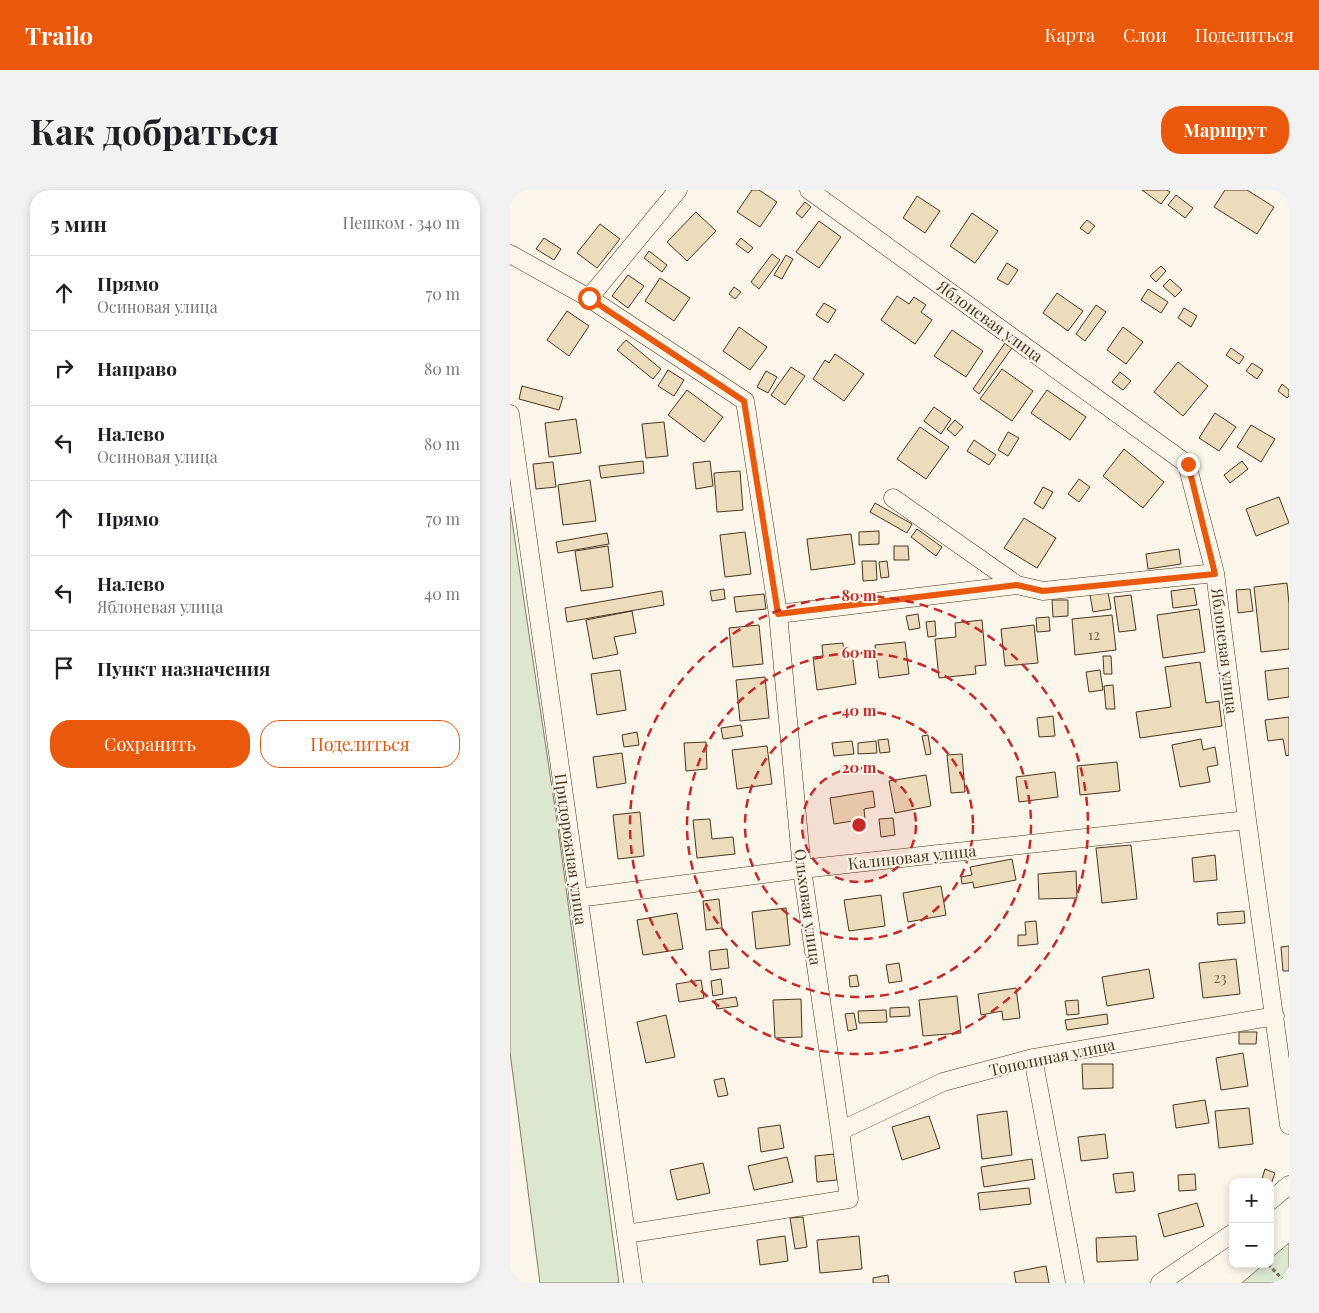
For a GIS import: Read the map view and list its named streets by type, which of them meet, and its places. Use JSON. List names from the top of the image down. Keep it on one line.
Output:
{"streets":{"street":["Яблоневая улица","Придорожная улица","Калиновая улица","Ольховая улица","Тополиная улица"]},"crossings":[["Яблоневая улица","Калиновая улица"],["Яблоневая улица","Тополиная улица"],["Придорожная улица","Калиновая улица"],["Придорожная улица","Ольховая улица"],["Калиновая улица","Ольховая улица"],["Ольховая улица","Тополиная улица"]],"house_numbers":["12","23"],"page":{"header":"Trailo","nav":["Карта","Слои","Поделиться"],"buttons":["Маршрут",["Сохранить","Поделиться"]],"title":"Как добраться","heading":["5 мин","Пешком · 340 m"],"list":[["Прямо","Осиновая улица","70 m"],["Направо","80 m"],["Налево","Осиновая улица","80 m"],["Прямо","70 m"],["Налево","Яблоневая улица","40 m"],"Пункт назначения"],"map_buttons":["+","−"]},"rings":["80 m","60 m","40 m","20 m"]}
